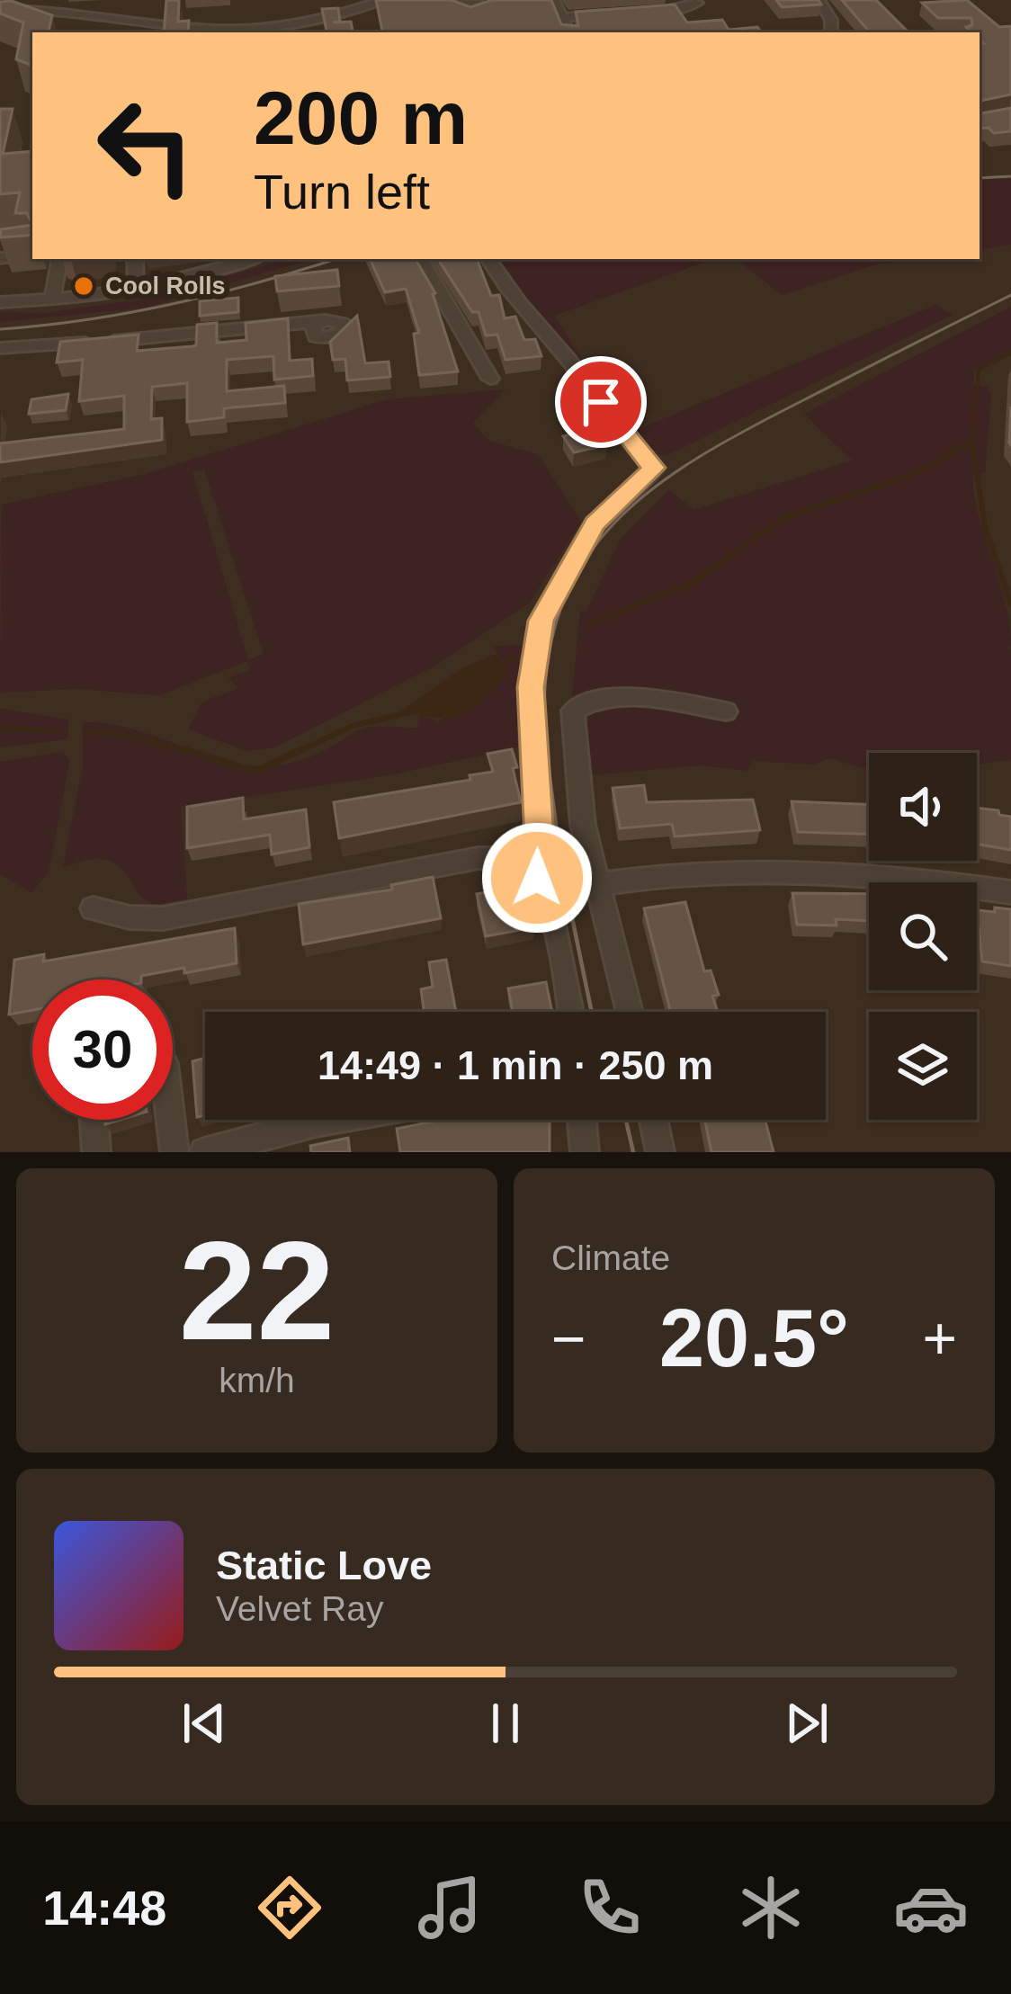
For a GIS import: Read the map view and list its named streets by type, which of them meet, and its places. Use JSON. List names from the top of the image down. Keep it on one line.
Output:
{"places":["Cool Rolls"],"page":{"turn":["200 m","Turn left"],"limit":"30","trip":"14:49 · 1 min · 250 m","tile":[["22","km/h"],"Climate"],"heat":["−","20.5°","+"],"song":["Static Love","Velvet Ray"],"tabs":"14:48"}}
